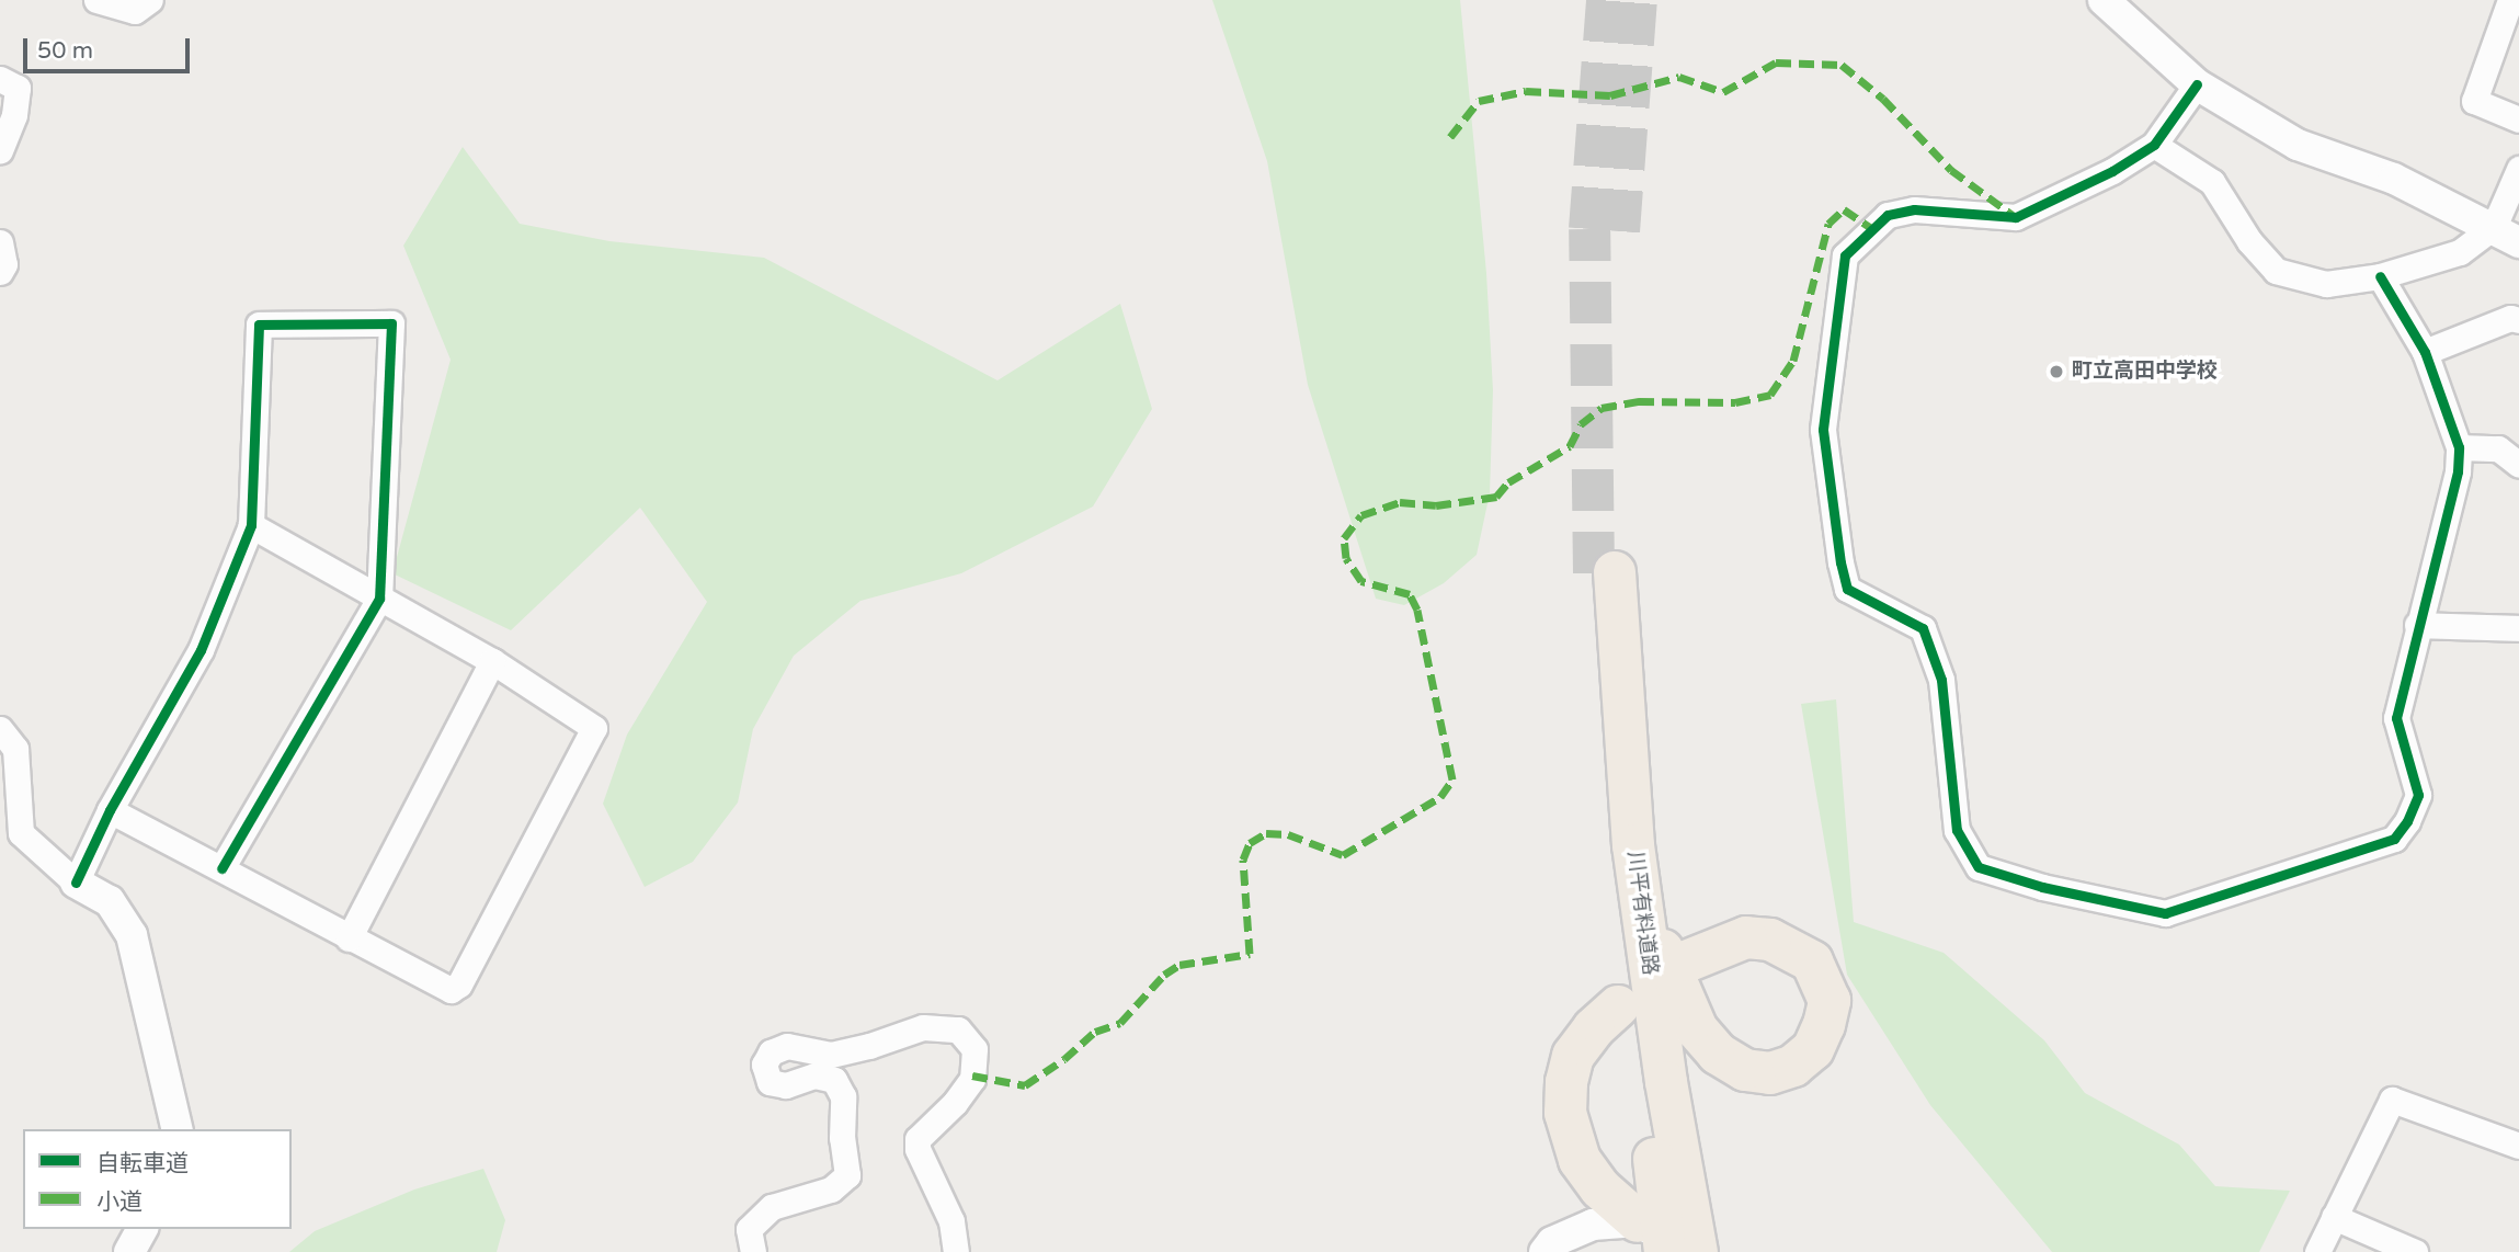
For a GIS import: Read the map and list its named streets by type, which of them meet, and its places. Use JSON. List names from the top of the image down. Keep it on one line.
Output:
{"streets":{"highway":["川平有料道路"]},"places":["町立高田中学校"],"legend":["自転車道","小道"],"scale_bar":"50 m"}
